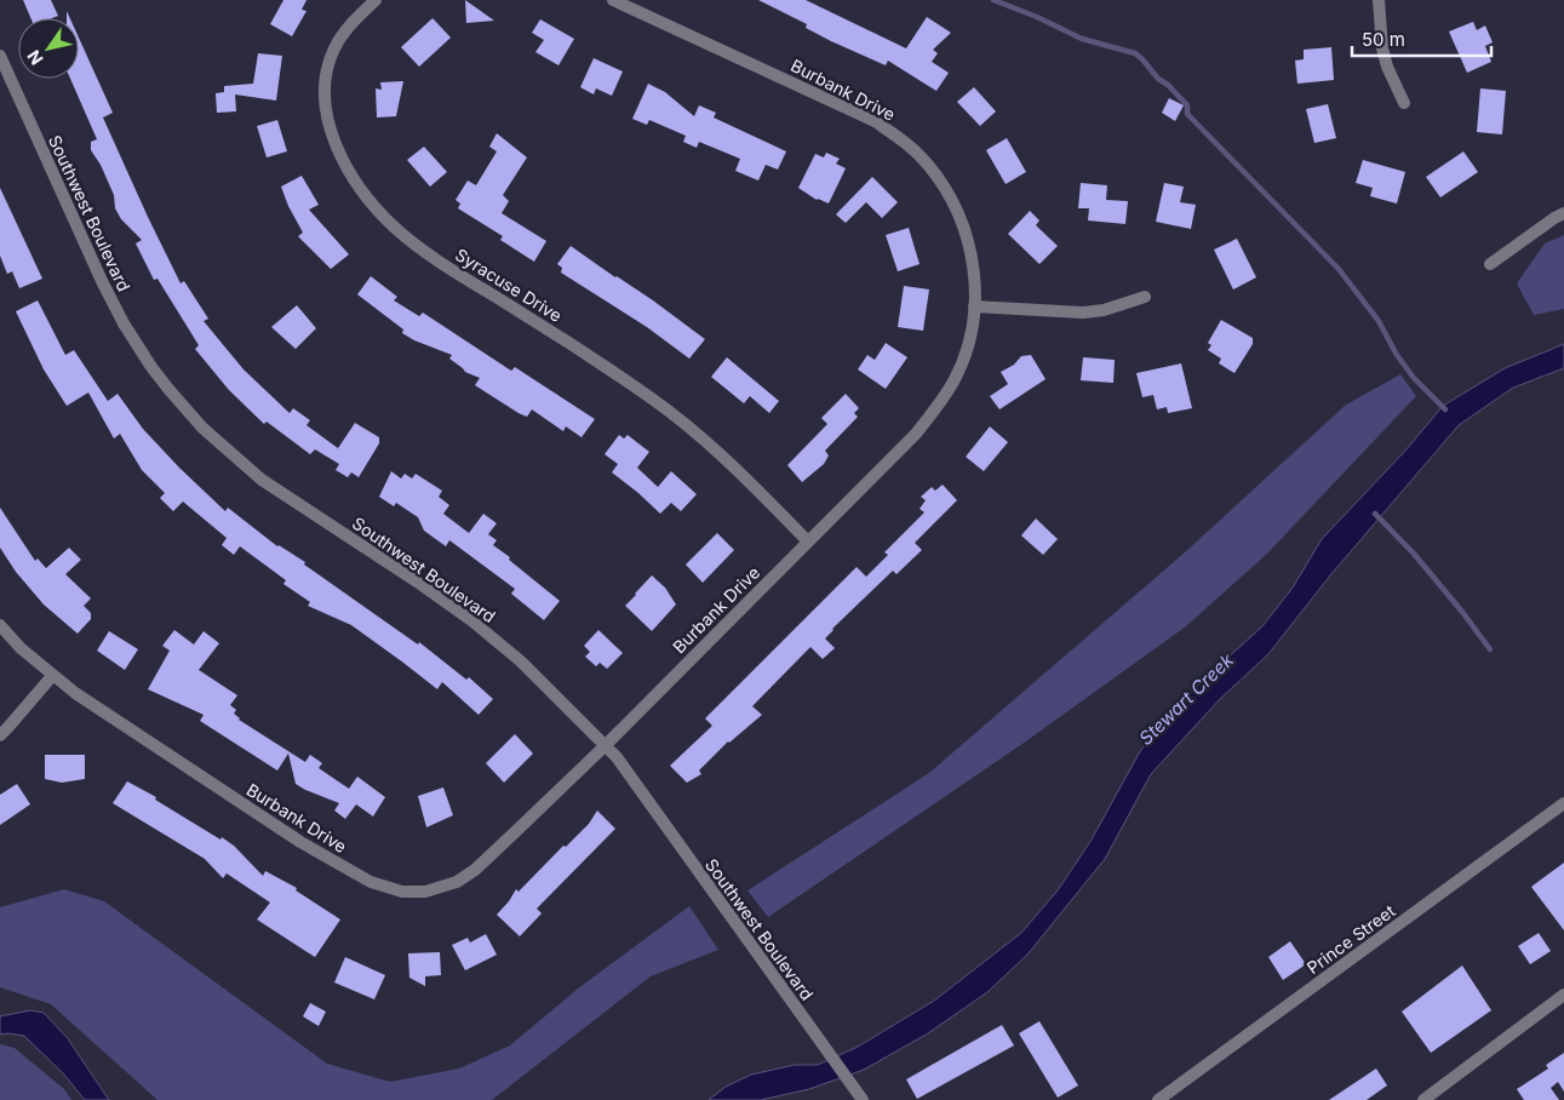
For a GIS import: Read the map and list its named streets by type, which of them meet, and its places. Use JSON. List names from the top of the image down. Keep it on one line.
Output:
{"streets":{"street":["Burbank Drive","Southwest Boulevard","Syracuse Drive","Prince Street"]},"crossings":[["Burbank Drive","Southwest Boulevard"],["Burbank Drive","Syracuse Drive"]],"water":["Stewart Creek"],"scale_bar":"50 m","north":"bottom left"}
